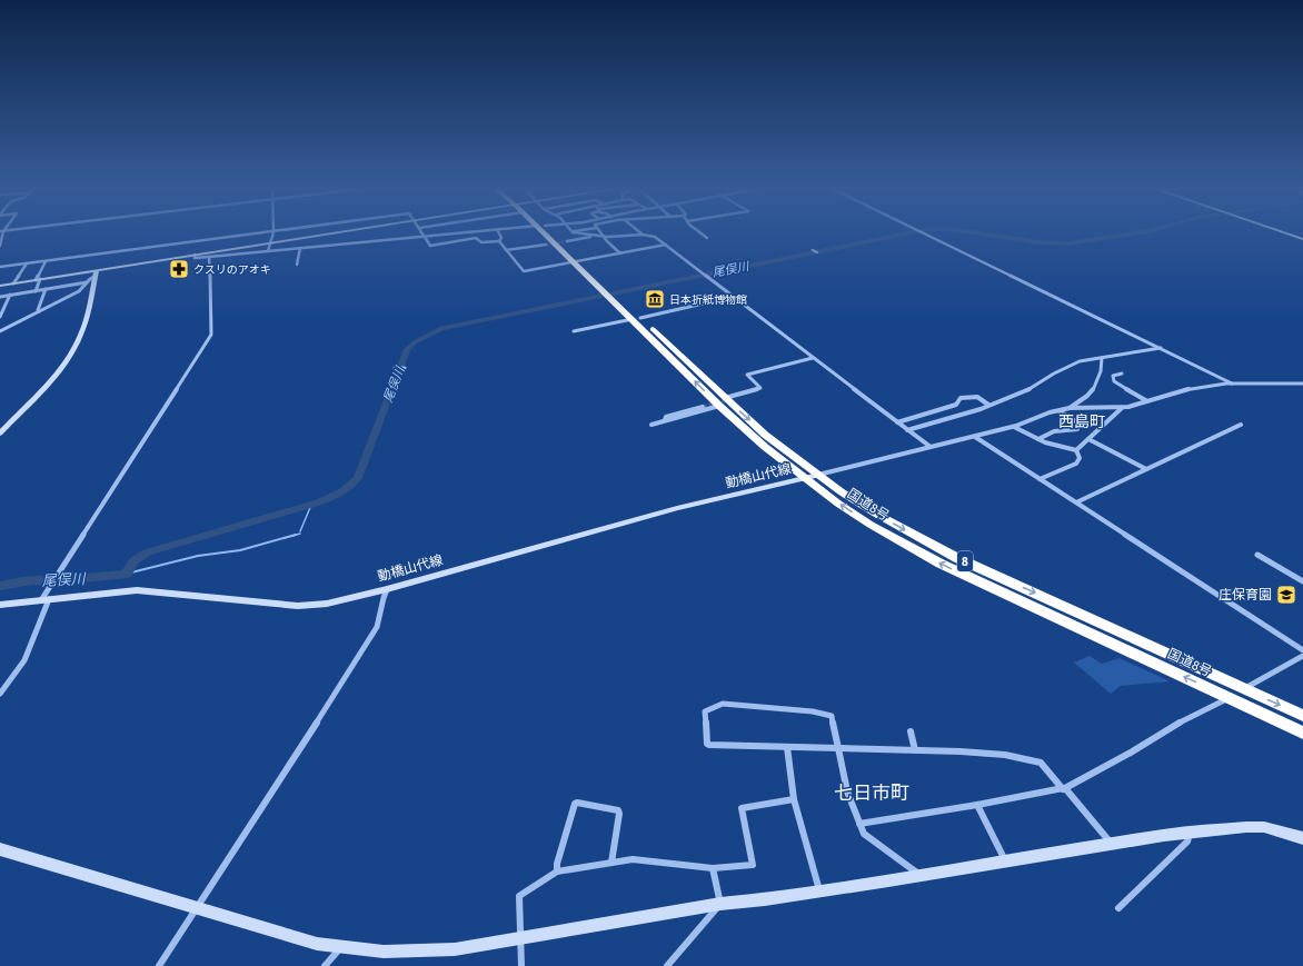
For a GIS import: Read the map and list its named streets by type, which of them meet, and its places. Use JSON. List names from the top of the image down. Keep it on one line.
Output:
{"streets":{"highway":["国道8号","8"],"main road":["動橋山代線"]},"crossings":[["動橋山代線","国道8号"]],"districts":["西島町","七日市町"],"water":["尾俣川"],"places":{"pharmacy":["クスリのアオキ"],"museum":["日本折紙博物館"],"school or university":["庄保育園"]}}
